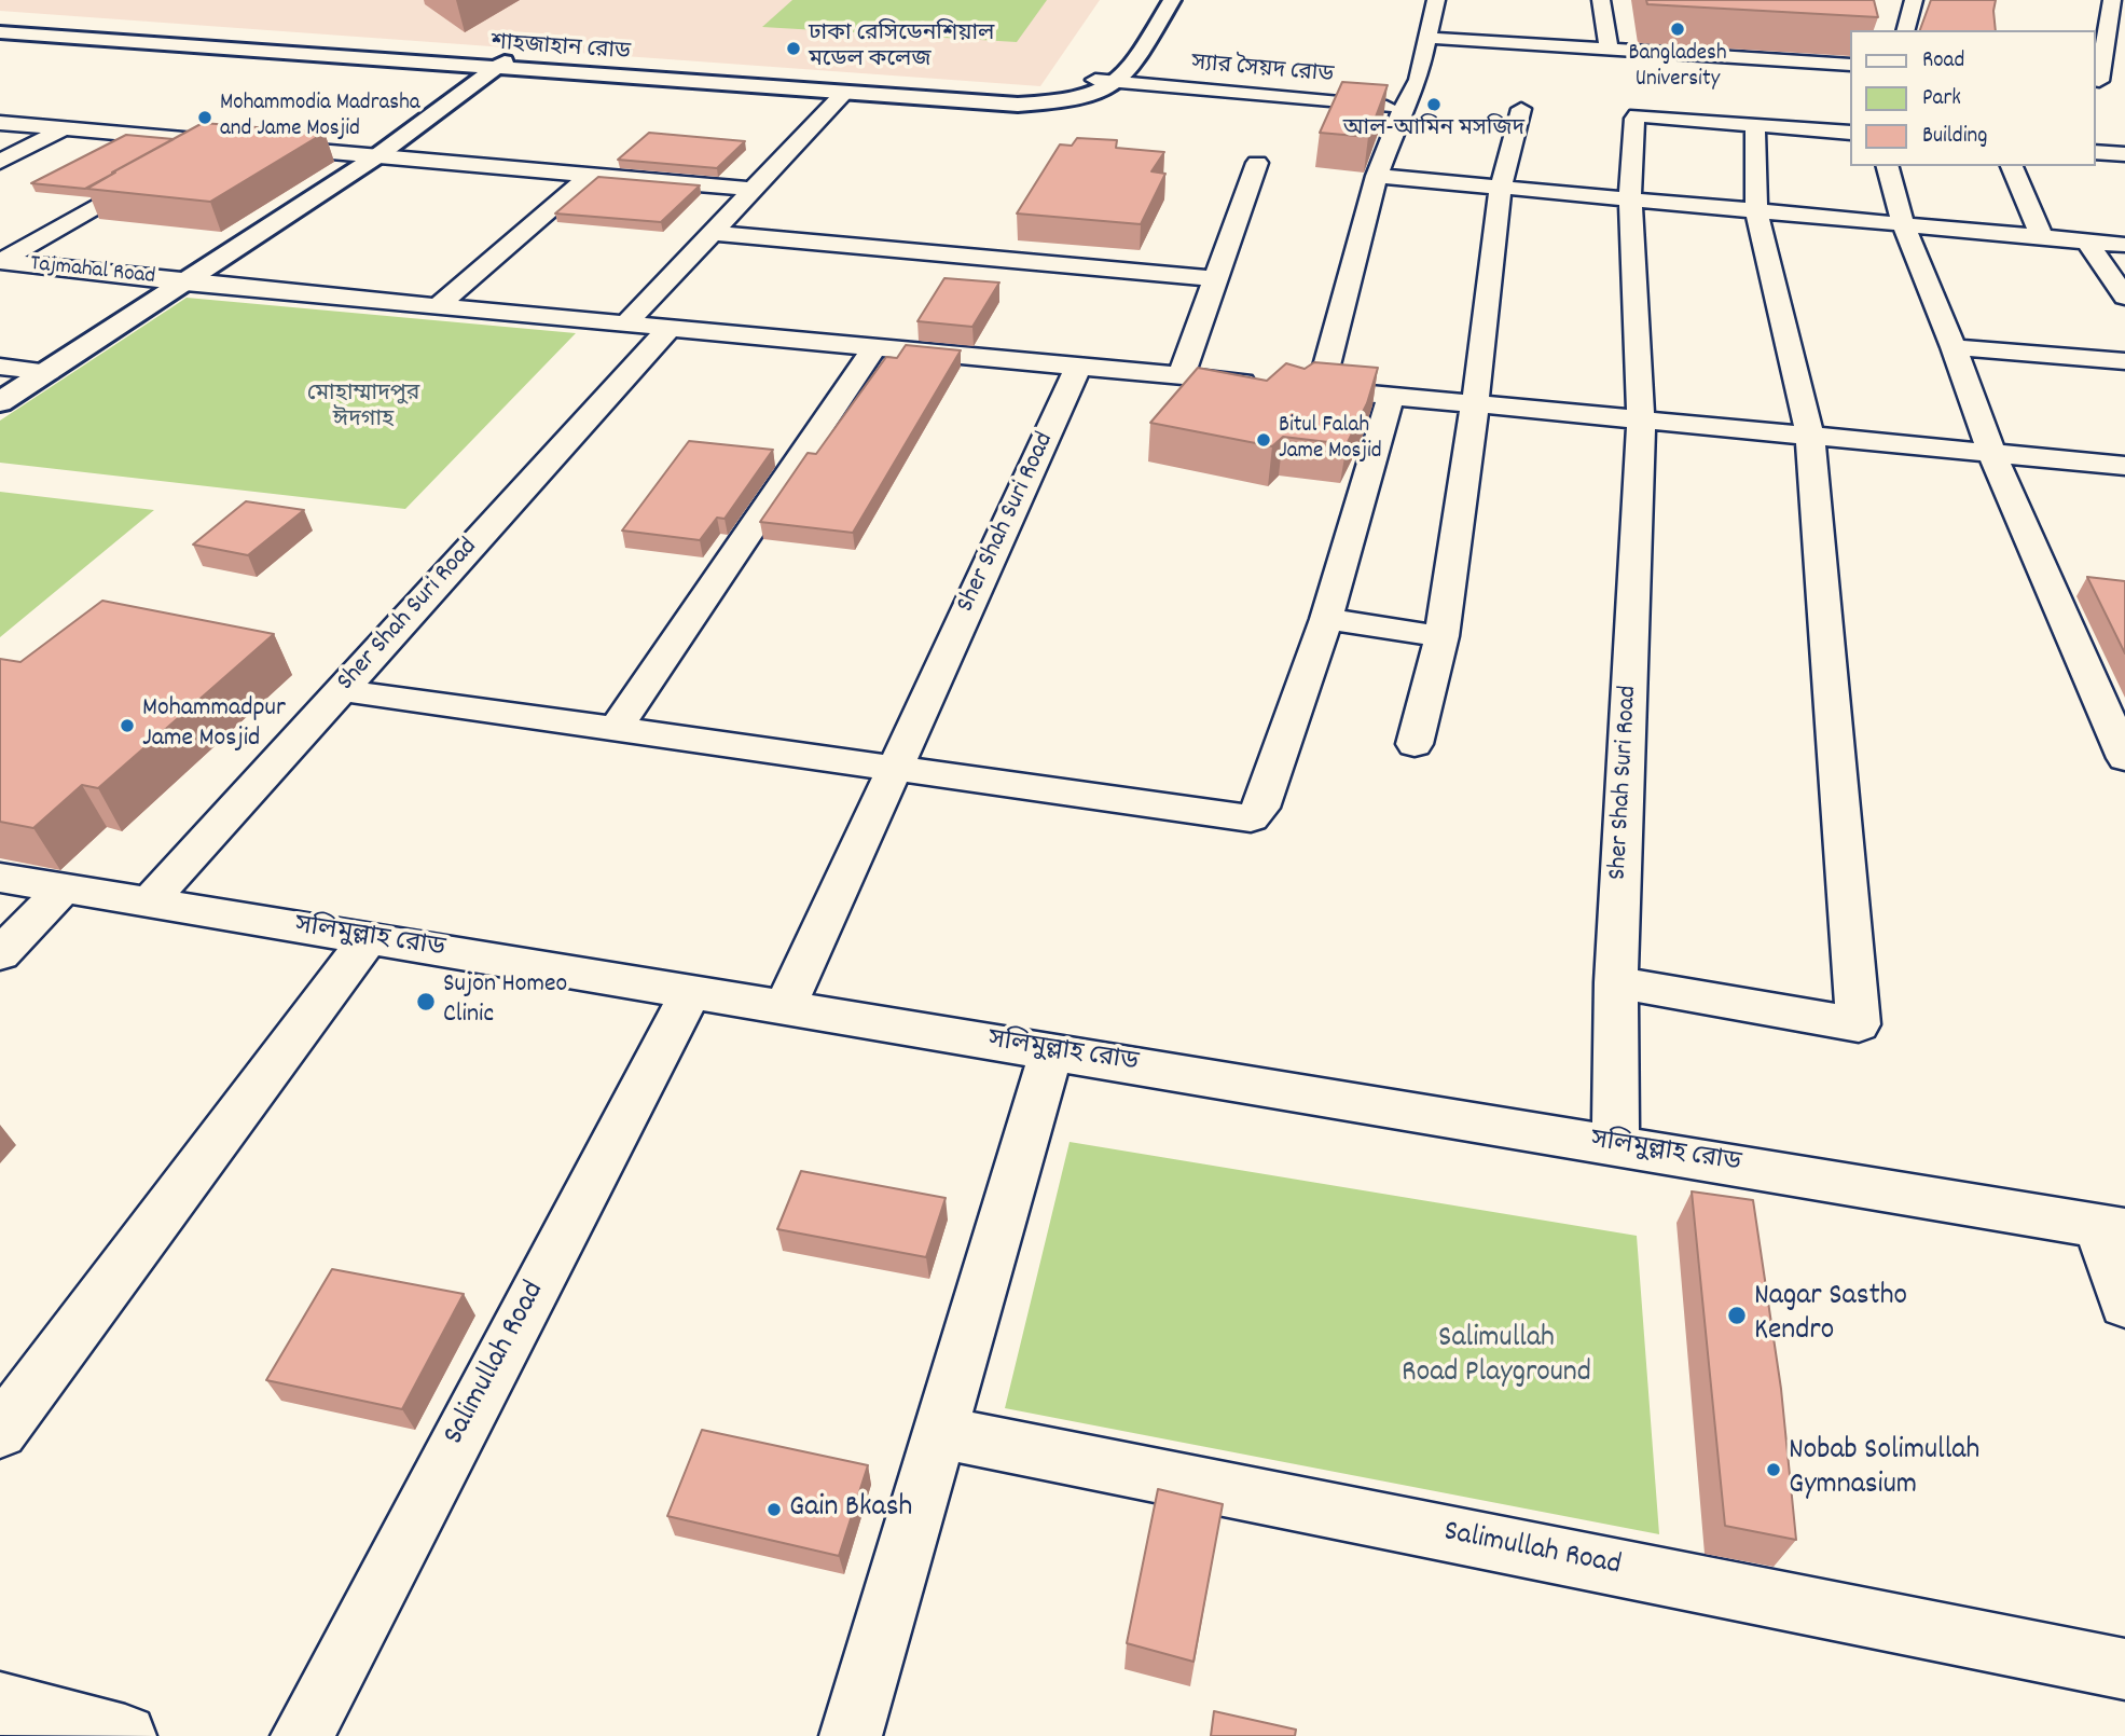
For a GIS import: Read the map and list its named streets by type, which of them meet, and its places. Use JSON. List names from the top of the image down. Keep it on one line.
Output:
{"streets":{"street":["শাহজাহান রোড","স্যার সৈয়দ রোড","Tajmahal Road","Sher Shah Suri Road","সলিমুল্লাহ রোড","Salimullah Road"]},"crossings":[["শাহজাহান রোড","স্যার সৈয়দ রোড"],["Sher Shah Suri Road","সলিমুল্লাহ রোড"],["সলিমুল্লাহ রোড","Salimullah Road"]],"parks":["মোহাম্মাদপুর ঈদগাহ","Salimullah Road Playground"],"places":["Bangladesh University","ঢাকা রেসিডেনশিয়াল মডেল কলেজ","আল-আমিন মসজিদ","Mohammodia Madrasha and Jame Mosjid","Bitul Falah Jame Mosjid","Mohammadpur Jame Mosjid","Sujon Homeo Clinic","Nagar Sastho Kendro","Nobab Solimullah Gymnasium","Gain Bkash"],"legend":["Road","Park","Building"]}
